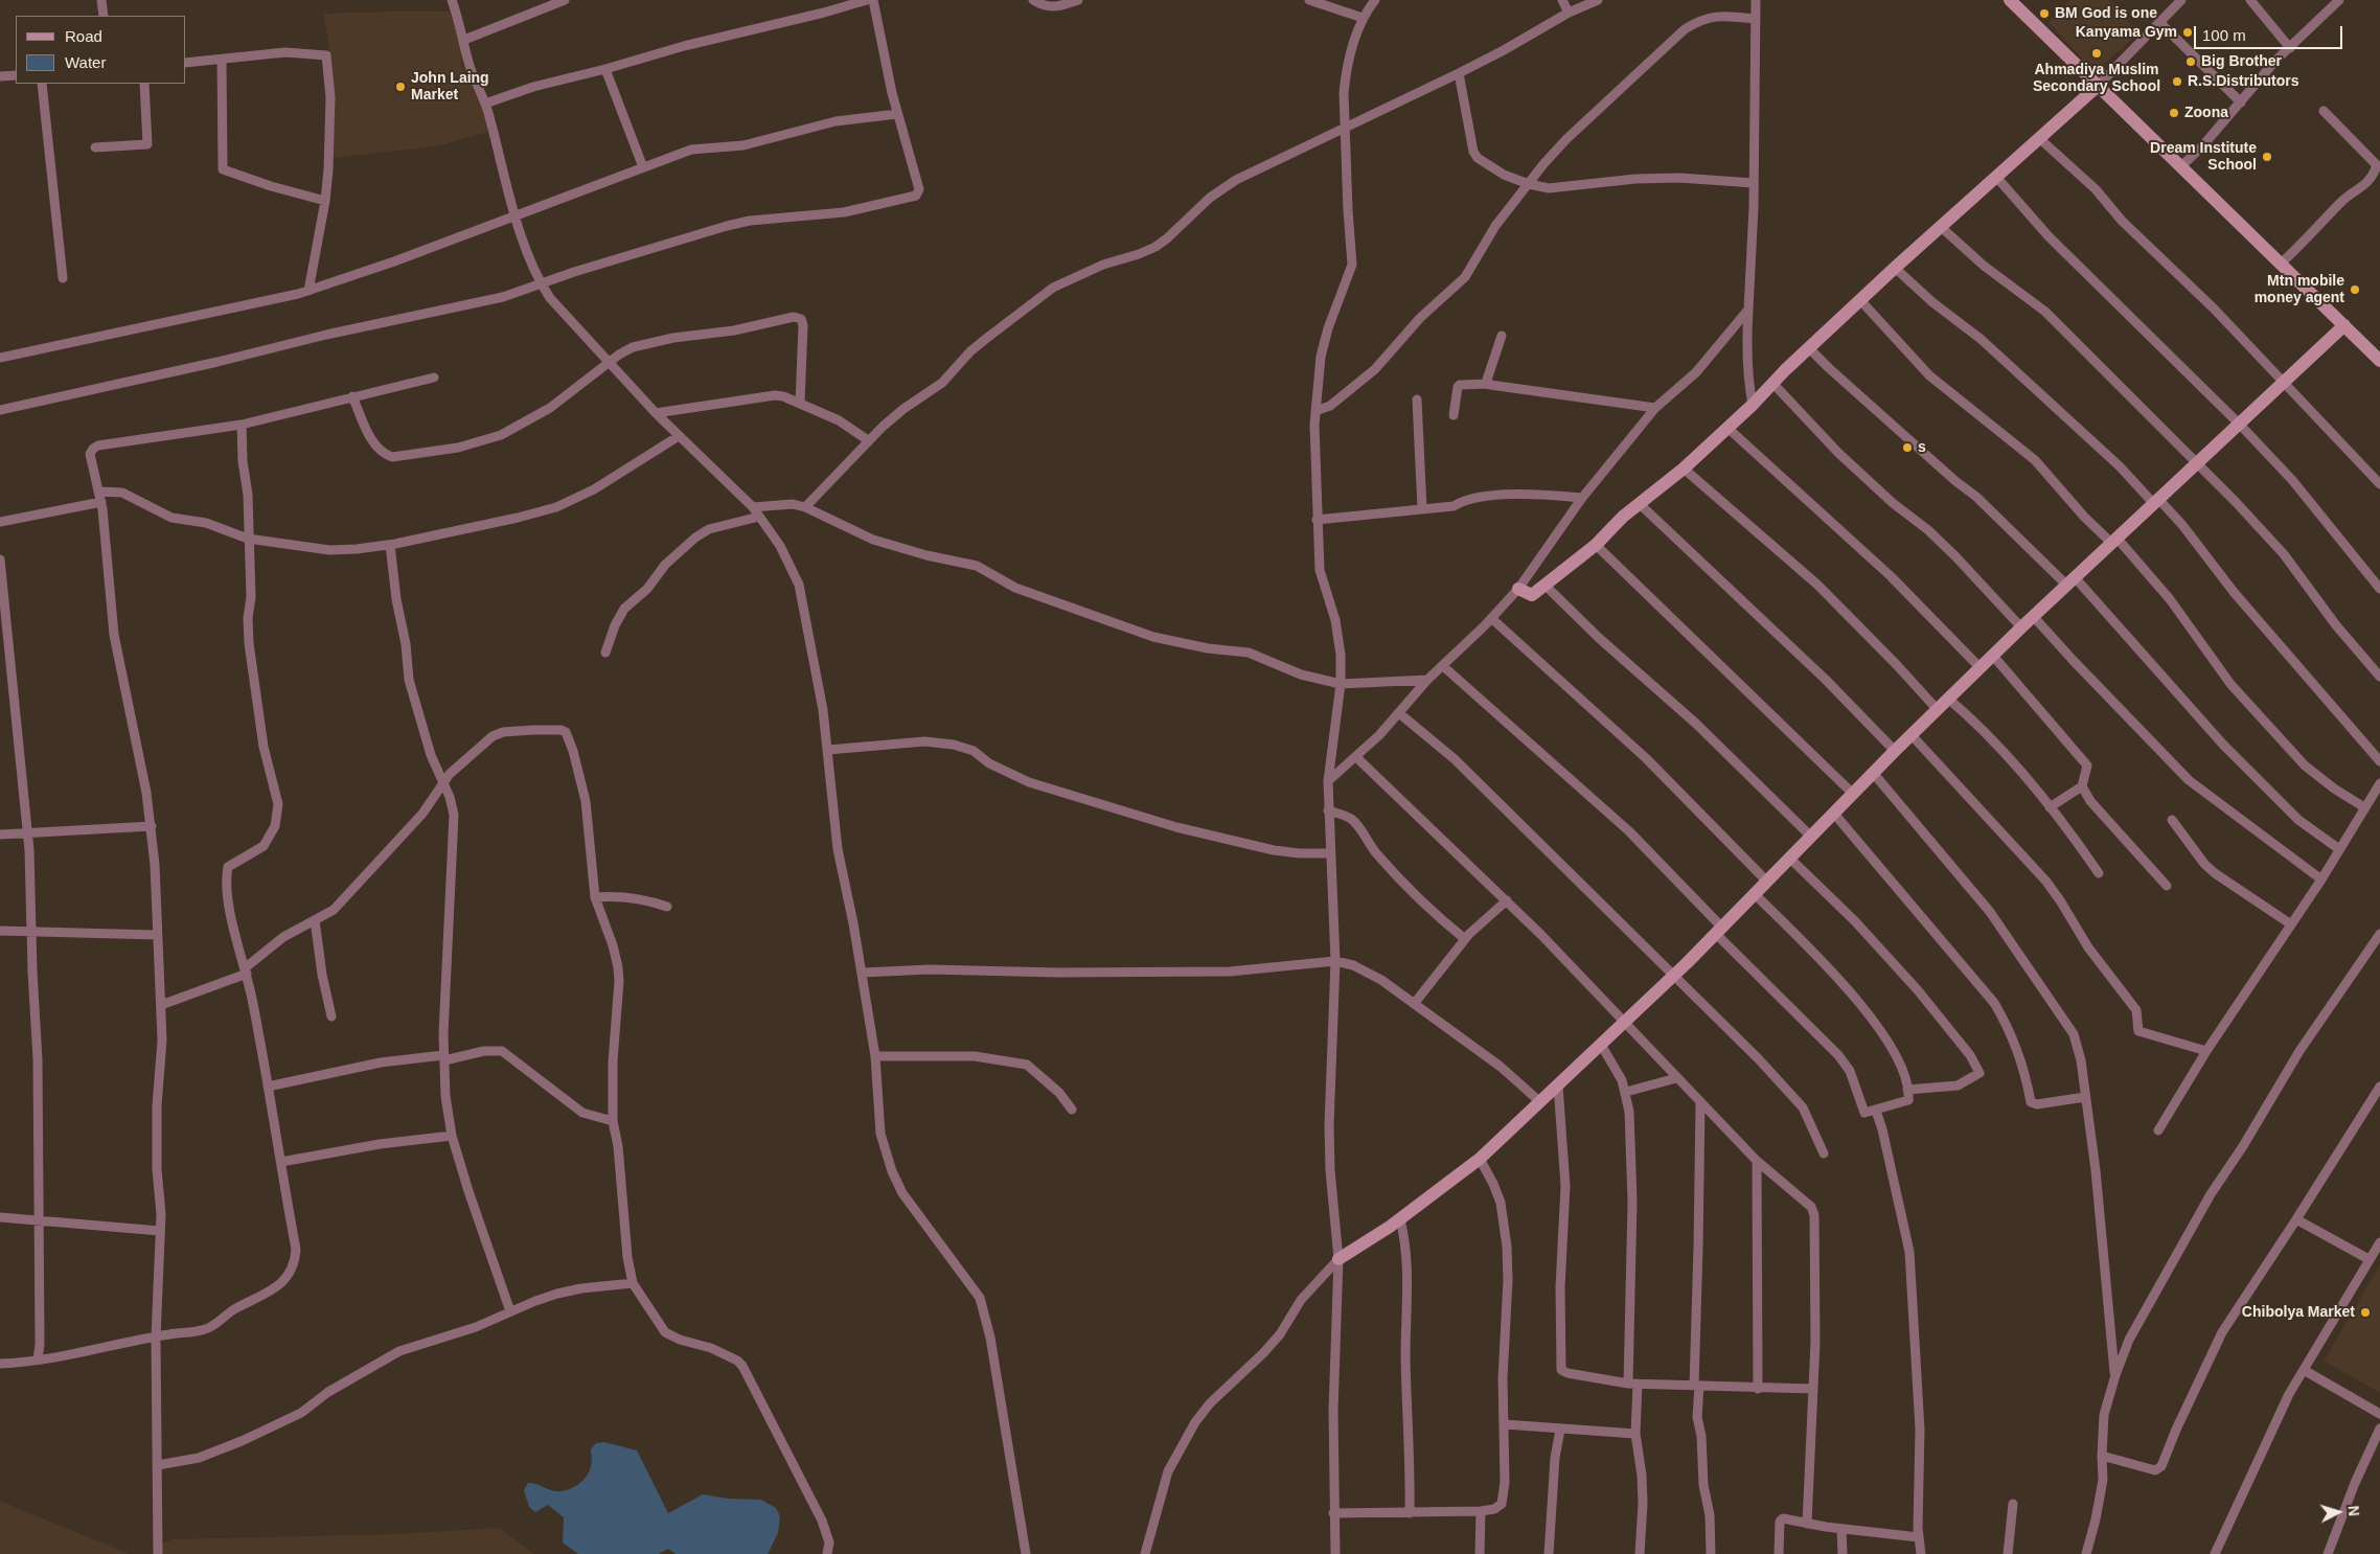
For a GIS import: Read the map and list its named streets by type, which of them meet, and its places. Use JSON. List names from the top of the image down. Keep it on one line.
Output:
{"places":["BM God is one","Kanyama Gym","Ahmadiya Muslim Secondary School","Big Brother","R.S.Distributors","John Laing Market","Zoona","Dream Institute School","Mtn mobile money agent","s","Chibolya Market"],"legend":["Road","Water"],"scale_bar":"100 m","north":"right"}
